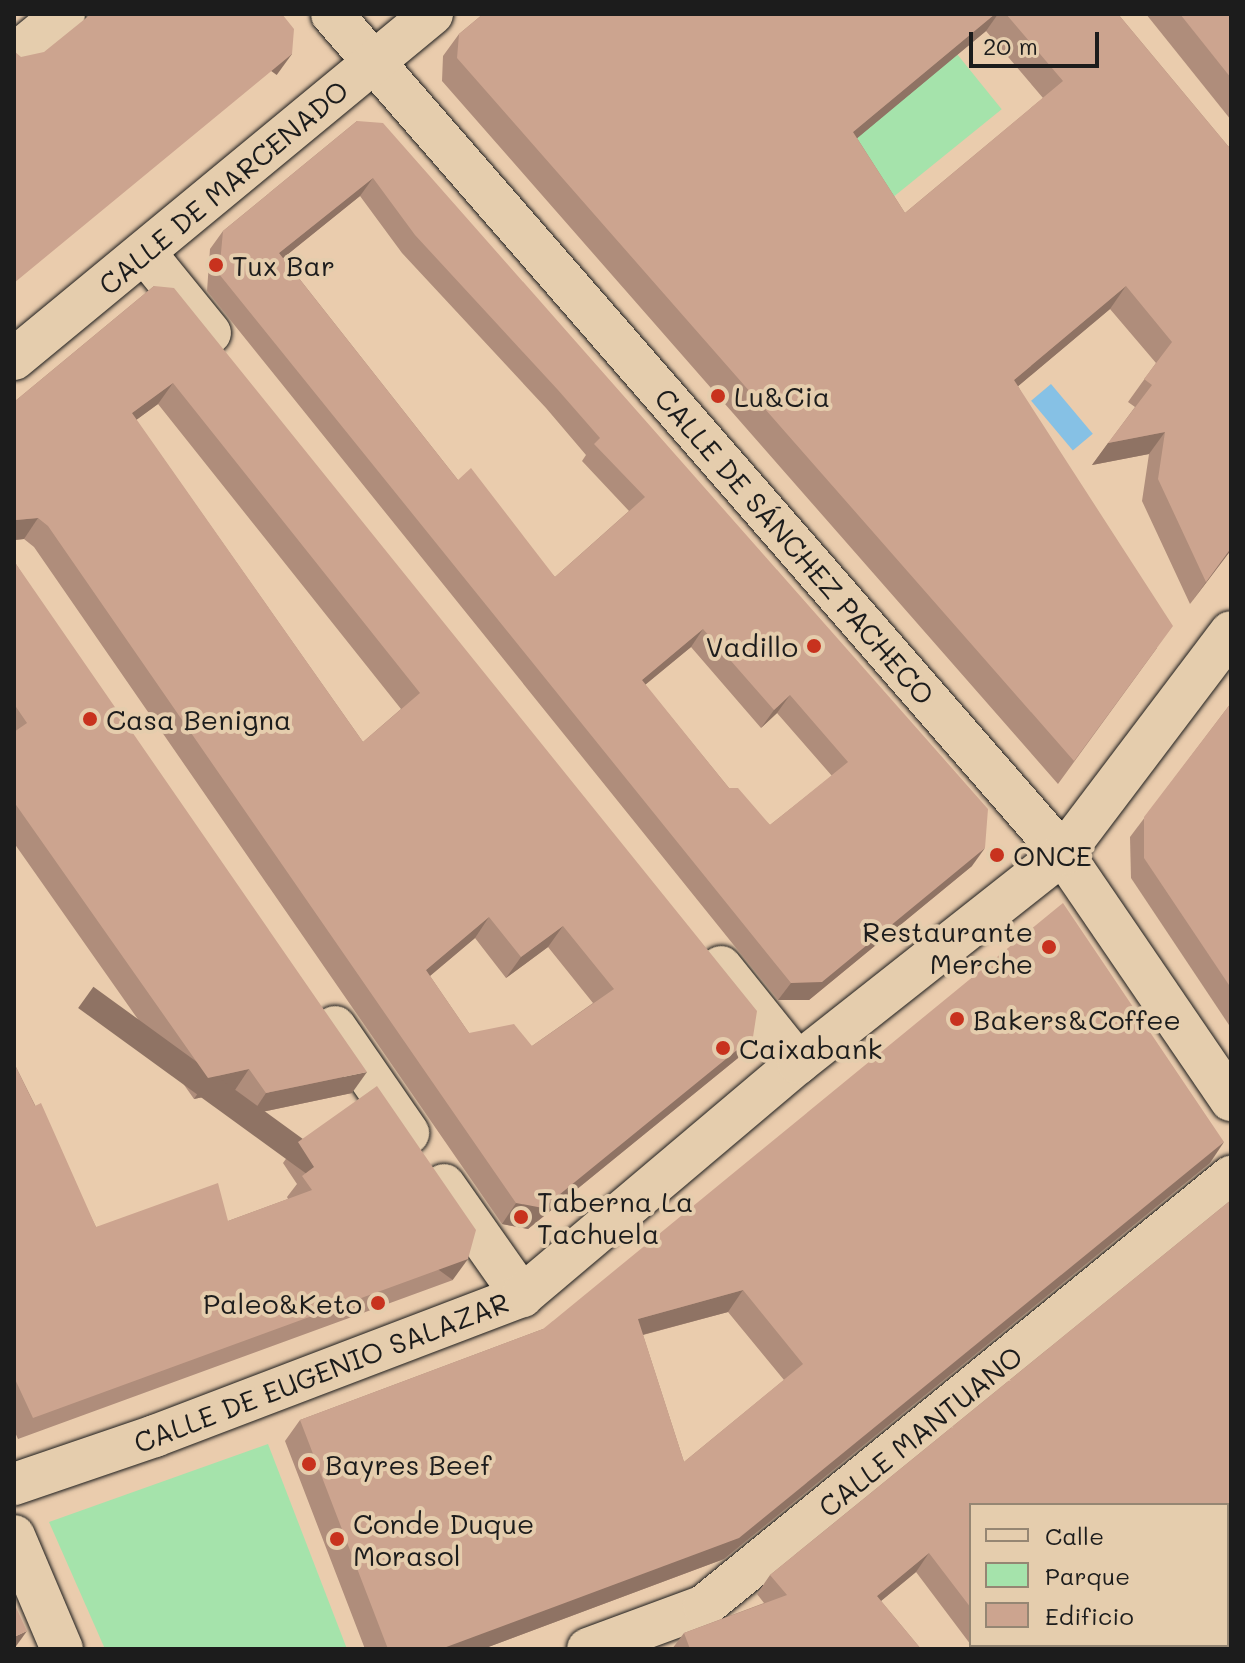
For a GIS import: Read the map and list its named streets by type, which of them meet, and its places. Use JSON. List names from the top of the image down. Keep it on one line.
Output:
{"streets":{"street":["CALLE DE MARCENADO","CALLE DE SÁNCHEZ PACHECO","CALLE DE EUGENIO SALAZAR","CALLE MANTUANO"]},"crossings":[["CALLE DE MARCENADO","CALLE DE SÁNCHEZ PACHECO"],["CALLE DE SÁNCHEZ PACHECO","CALLE DE EUGENIO SALAZAR"]],"places":["Tux Bar","Lu&Cia","Vadillo","Casa Benigna","ONCE","Restaurante Merche","Bakers&Coffee","Caixabank","Taberna La Tachuela","Paleo&Keto","Bayres Beef","Conde Duque Morasol"],"legend":["Calle","Parque","Edificio"],"scale_bar":"20 m"}
